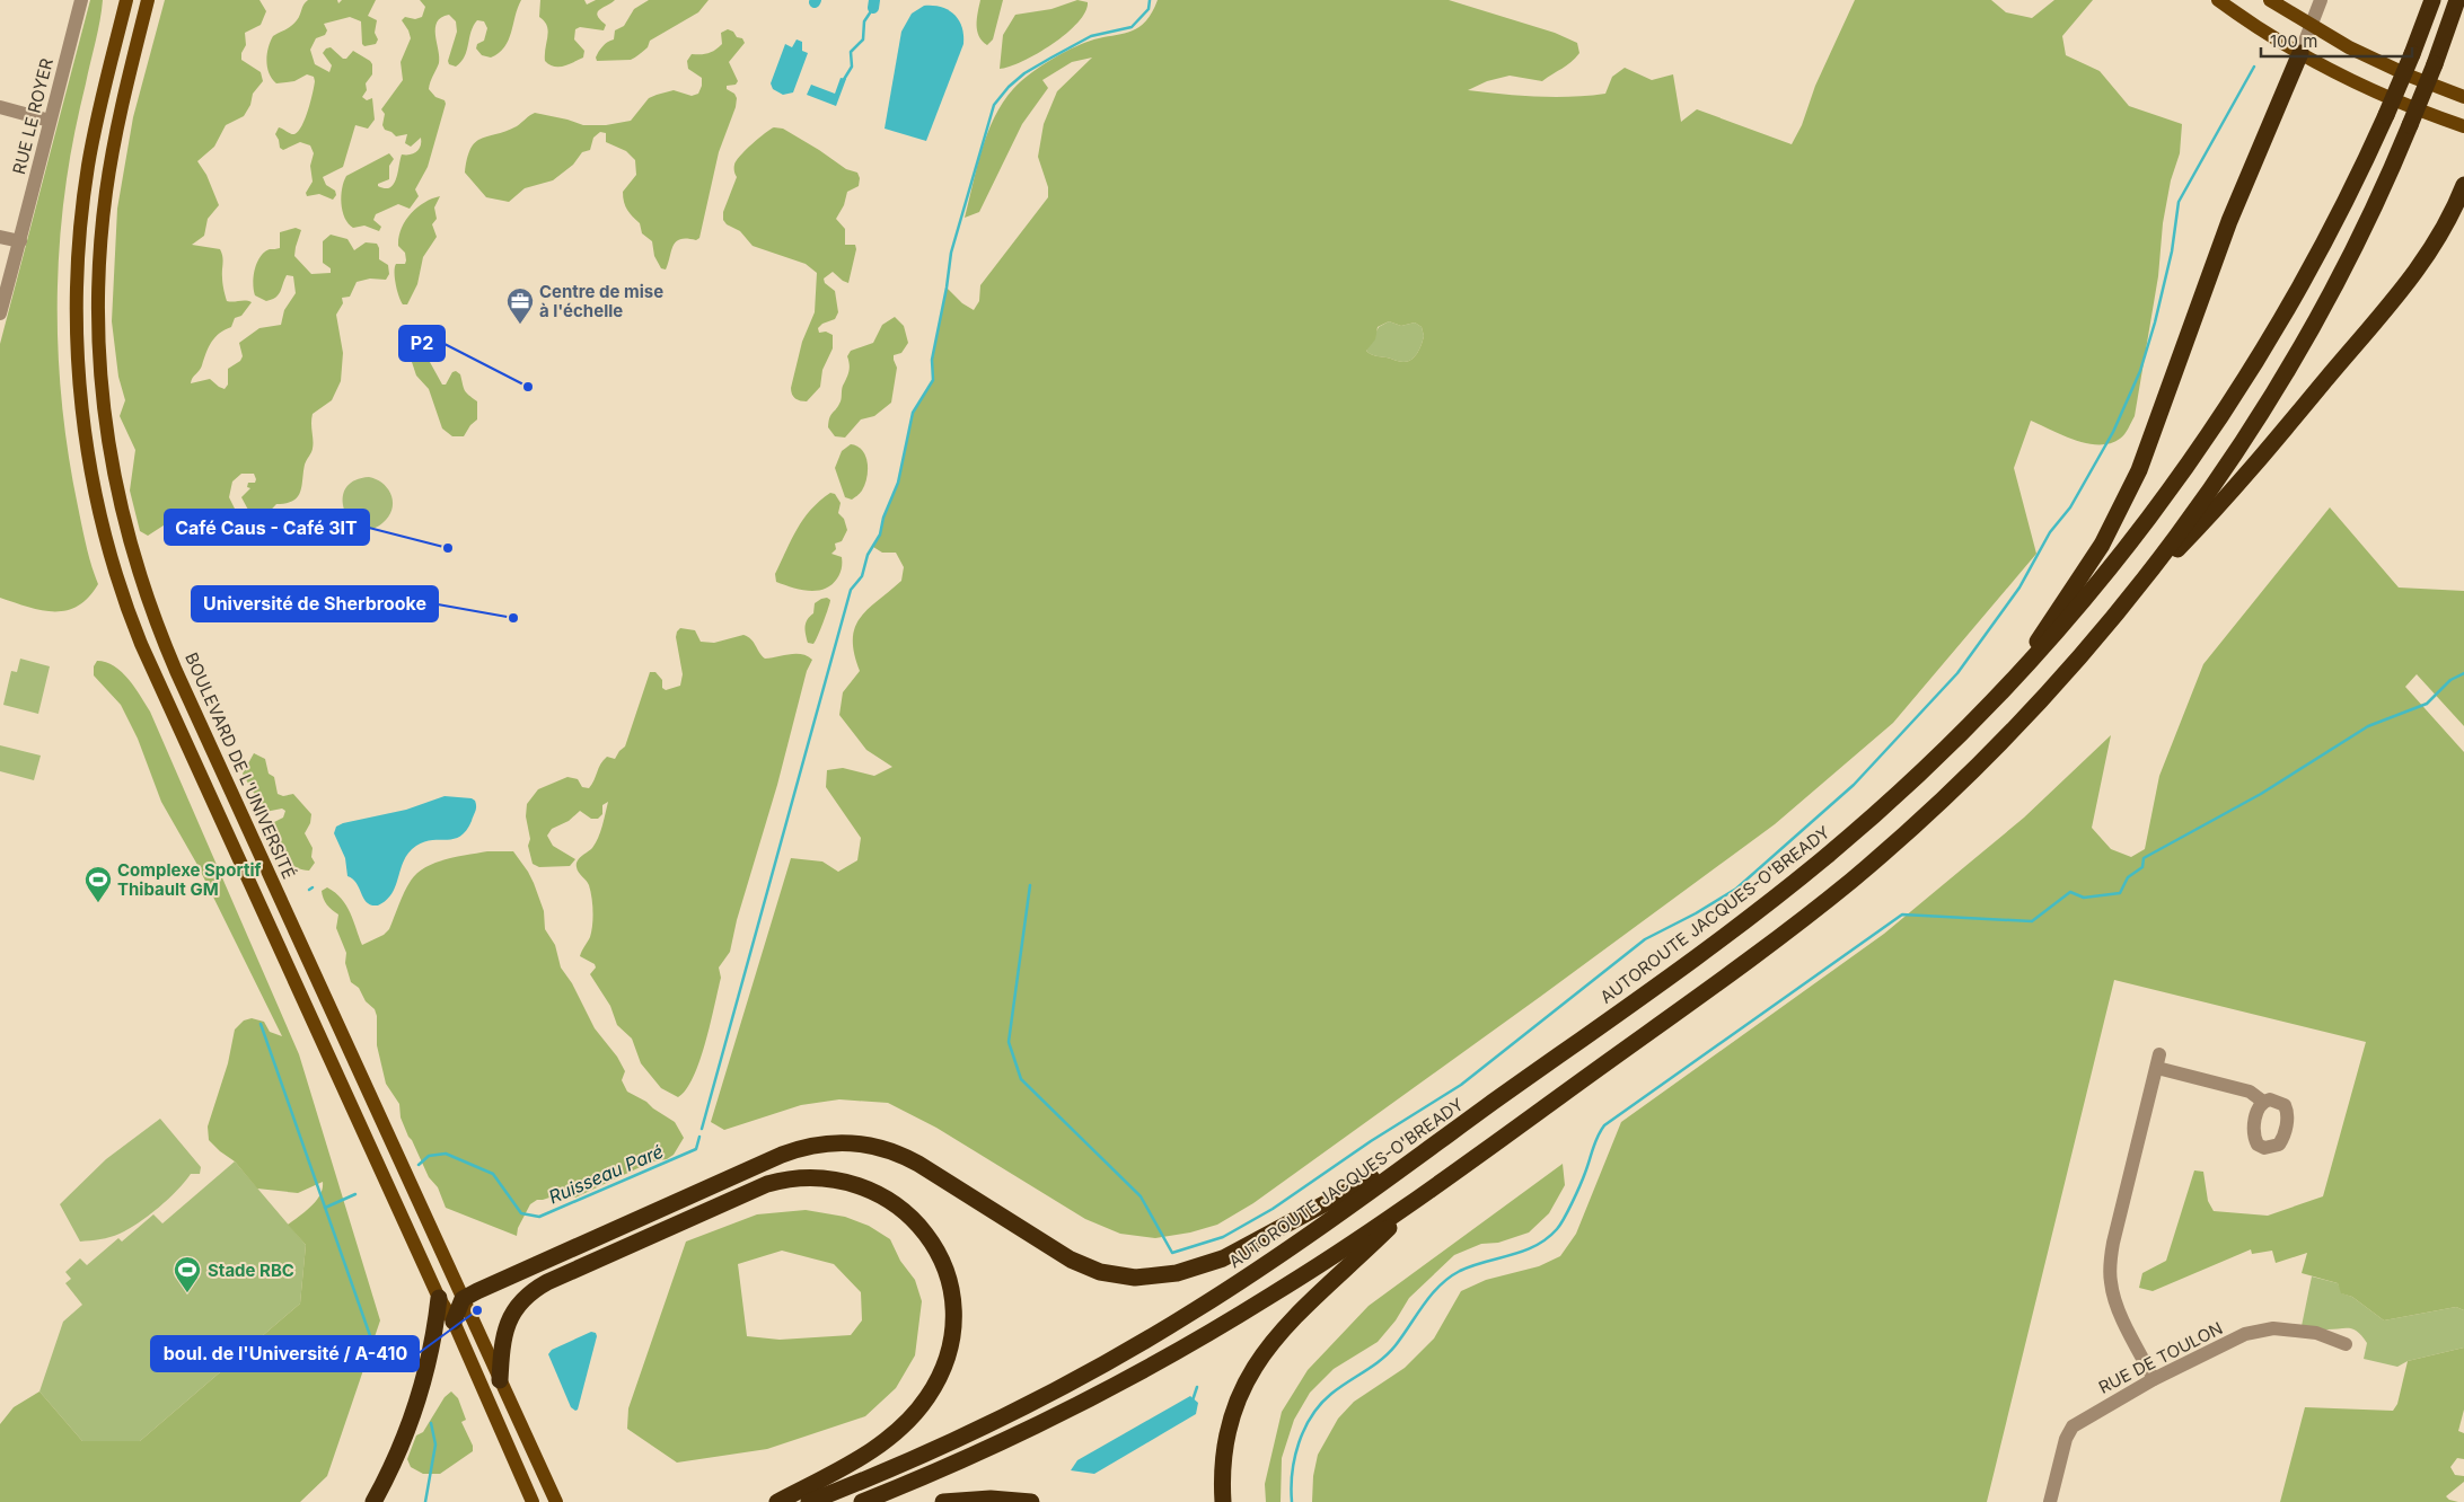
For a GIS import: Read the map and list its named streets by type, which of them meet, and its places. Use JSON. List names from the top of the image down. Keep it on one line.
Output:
{"streets":{"highway":["AUTOROUTE JACQUES-O'BREADY"],"main road":["BOULEVARD DE L'UNIVERSITÉ"],"street":["RUE LE ROYER","RUE DE TOULON"]},"water":["Ruisseau Paré"],"places":{"office":["Centre de mise à l'échelle"],"other":["P2","Café Caus - Café 3IT","Université de Sherbrooke","boul. de l'Université / A-410"],"sports":["Complexe Sportif Thibault GM","Stade RBC"]},"scale_bar":"100 m"}
